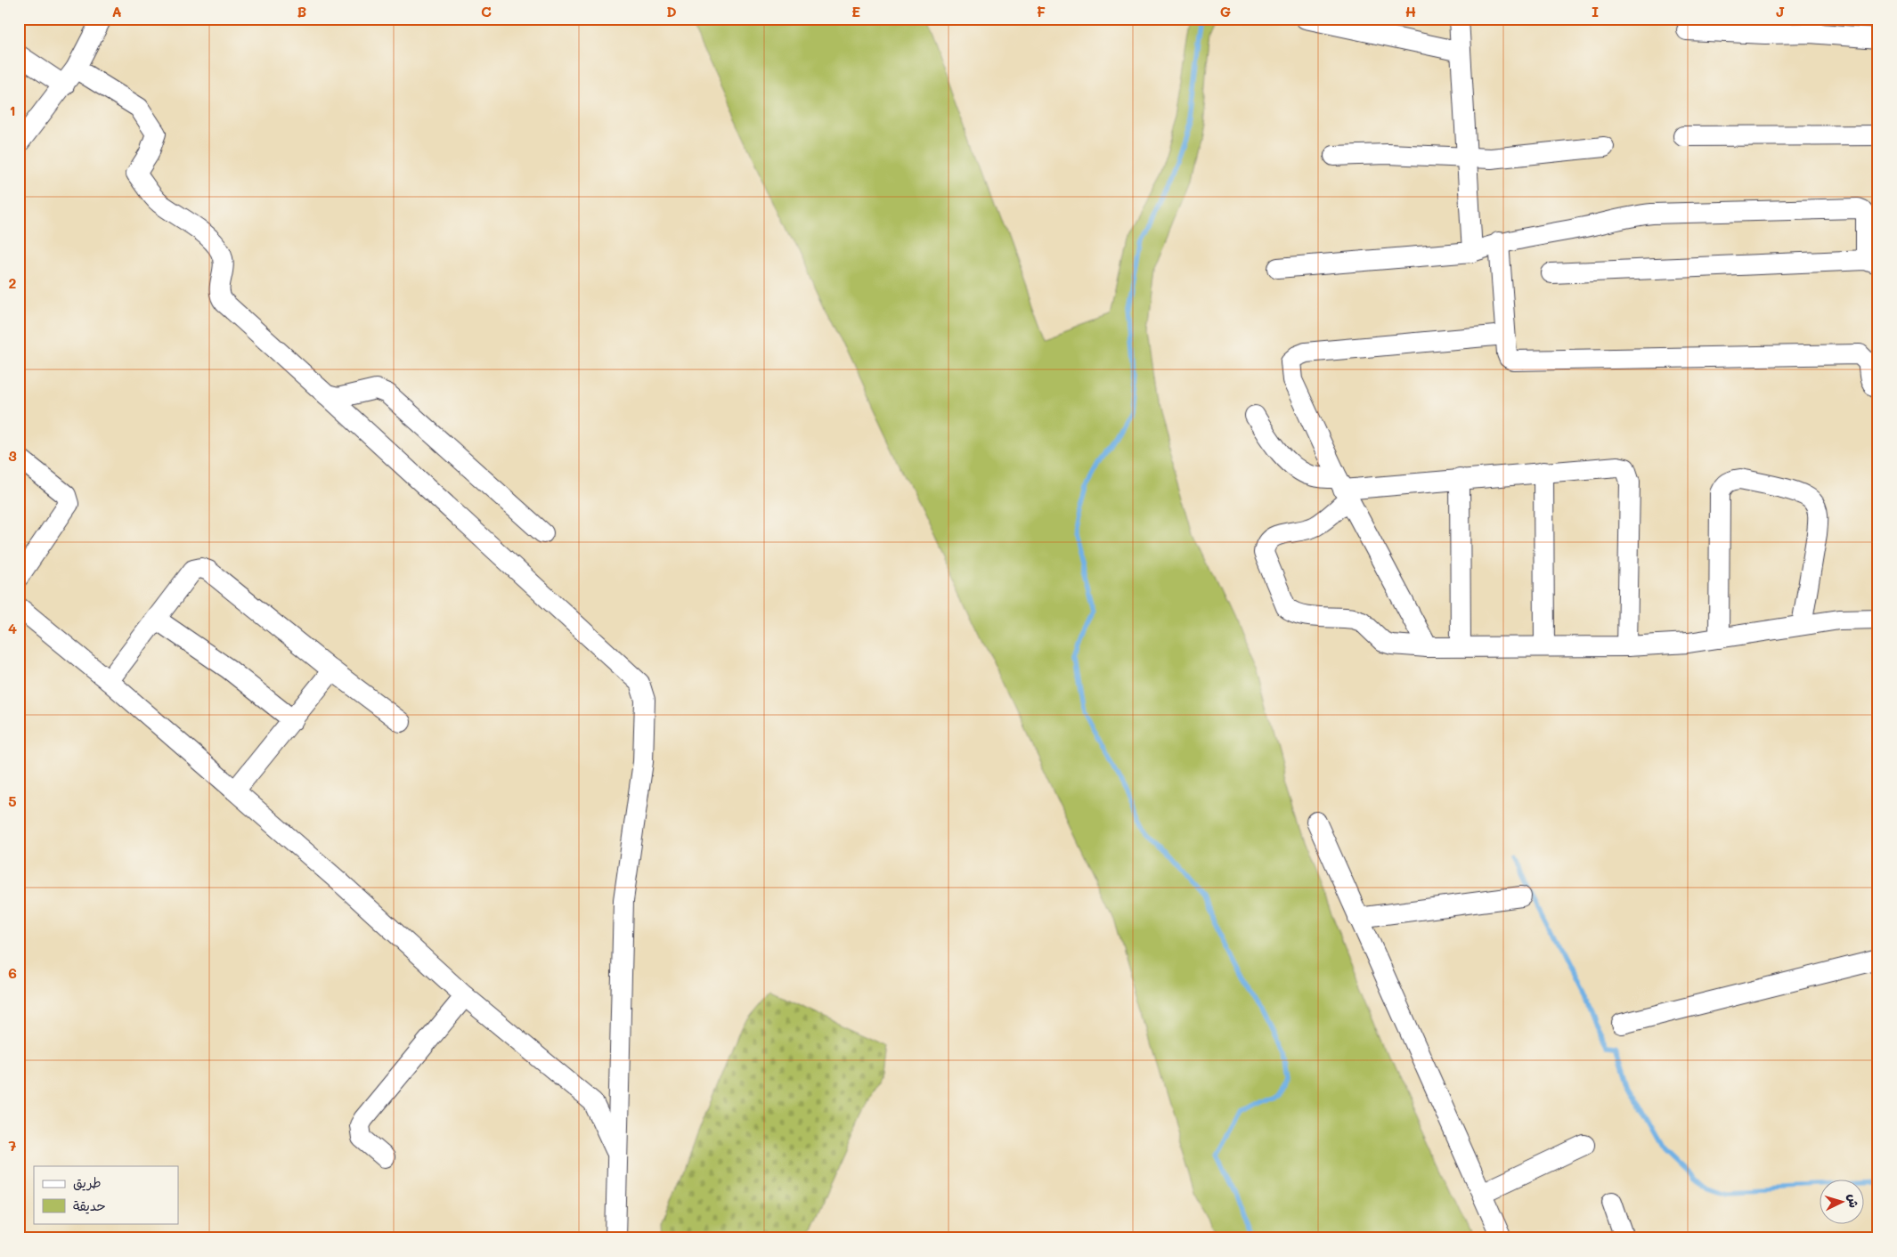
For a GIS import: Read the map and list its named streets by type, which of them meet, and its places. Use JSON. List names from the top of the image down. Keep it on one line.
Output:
{"legend":["طريق","حديقة"],"north":"right","grid":{"columns":["A","B","C","D","E","F","G","H","I","J"],"rows":["1","2","3","4","5","6","7"]}}
